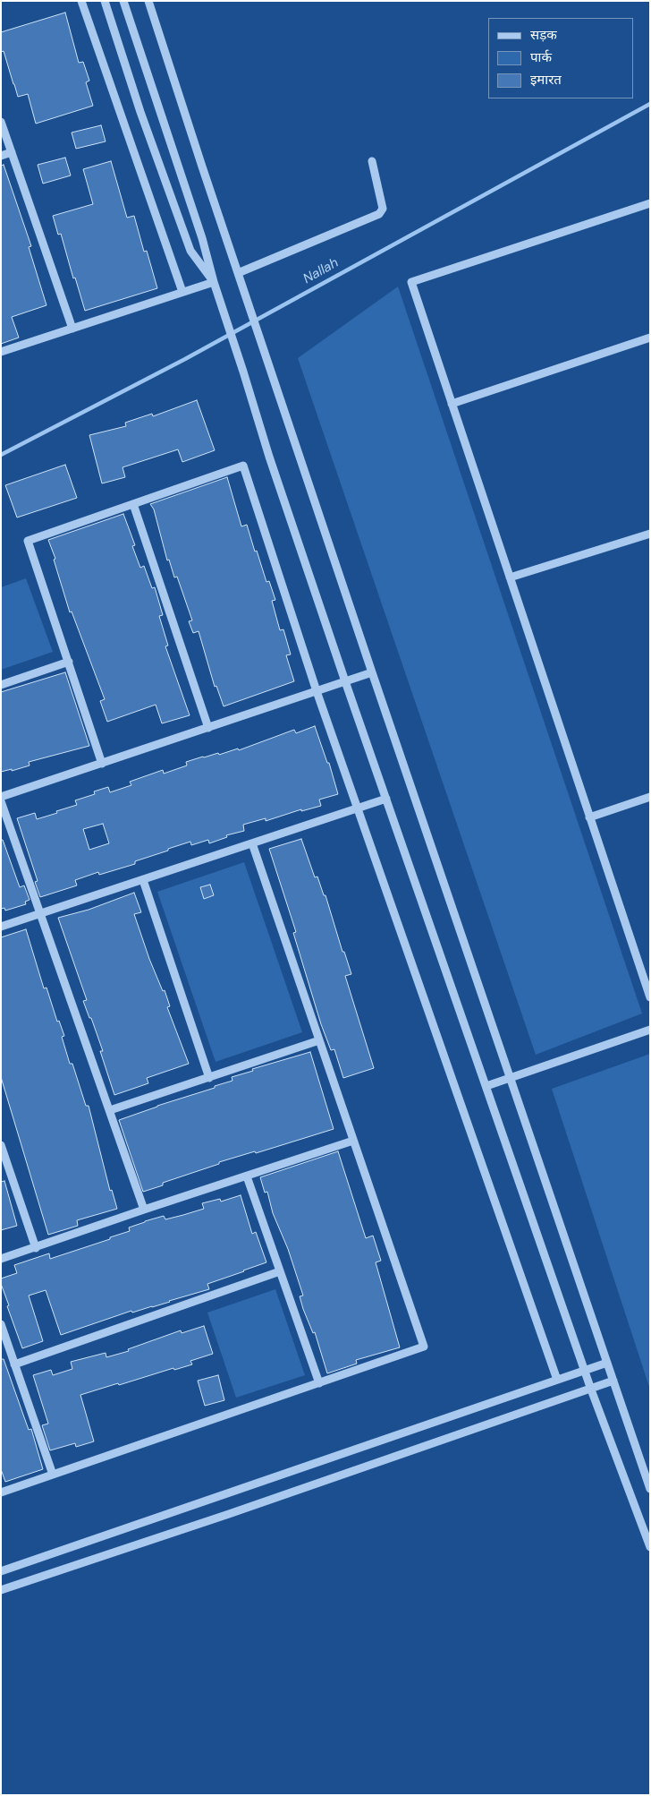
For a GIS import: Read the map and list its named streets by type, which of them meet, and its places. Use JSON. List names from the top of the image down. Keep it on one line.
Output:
{"water":["Nallah"],"legend":["सड़क","पार्क","इमारत"]}
